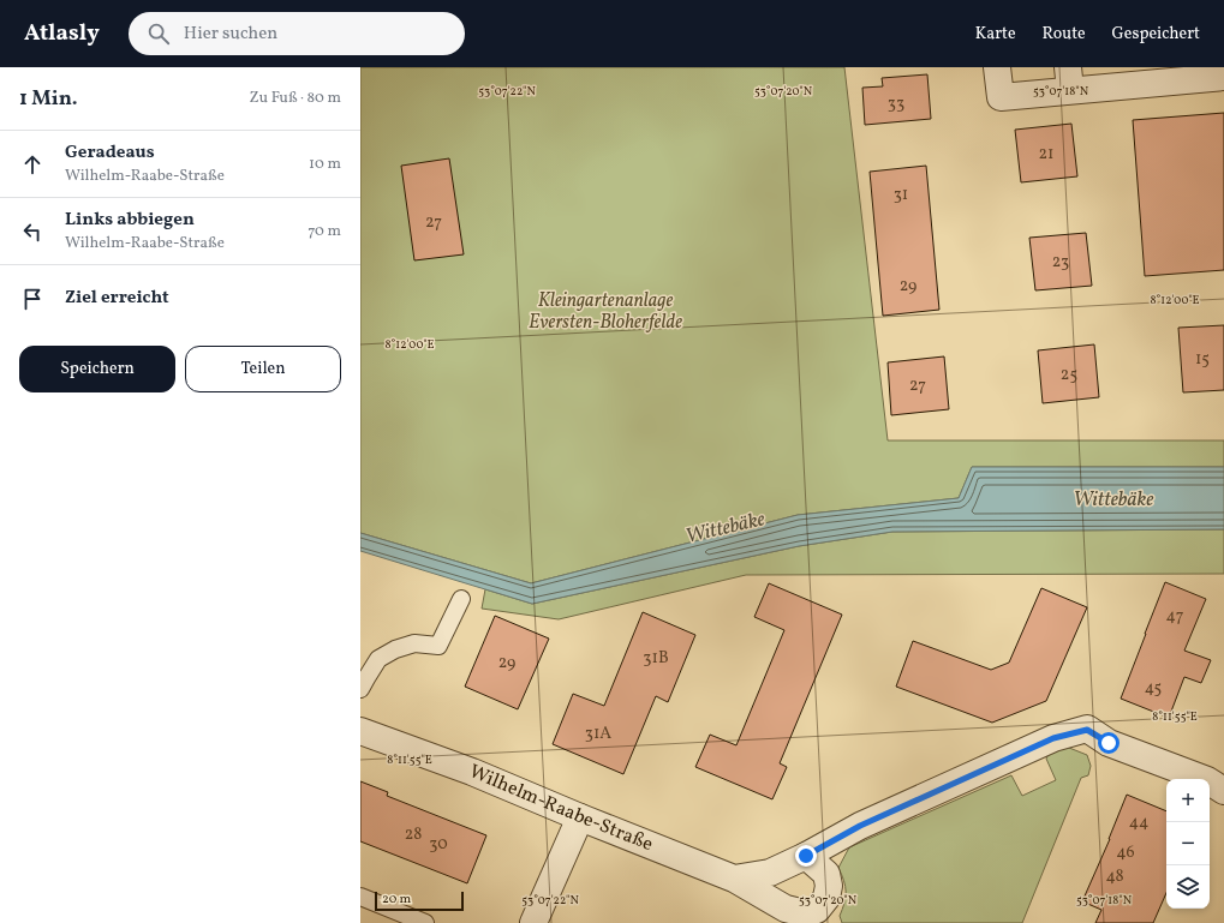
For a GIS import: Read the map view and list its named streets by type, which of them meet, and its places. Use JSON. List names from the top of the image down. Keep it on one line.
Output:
{"streets":{"street":["Wilhelm-Raabe-Straße"]},"water":["Wittebäke"],"parks":["Kleingartenanlage Eversten-Bloherfelde"],"house_numbers":["33","21","31","27","23","29","15","25","27","47","31B","29","45","31A","44","28","30","46","48"],"scale_bar":"20 m","page":{"header":"Atlasly","search":"Hier suchen","nav":["Karte","Route","Gespeichert"],"heading":["1 Min.","Zu Fuß · 80 m"],"list":[["Geradeaus","Wilhelm-Raabe-Straße","10 m"],["Links abbiegen","Wilhelm-Raabe-Straße","70 m"],"Ziel erreicht"],"buttons":["Speichern","Teilen"],"map_buttons":["+","−"],"scale":"20 m"},"coordinates":["53°07'22\"N","53°07'20\"N","53°07'18\"N","8°12'00\"E","8°11'55\"E"]}
